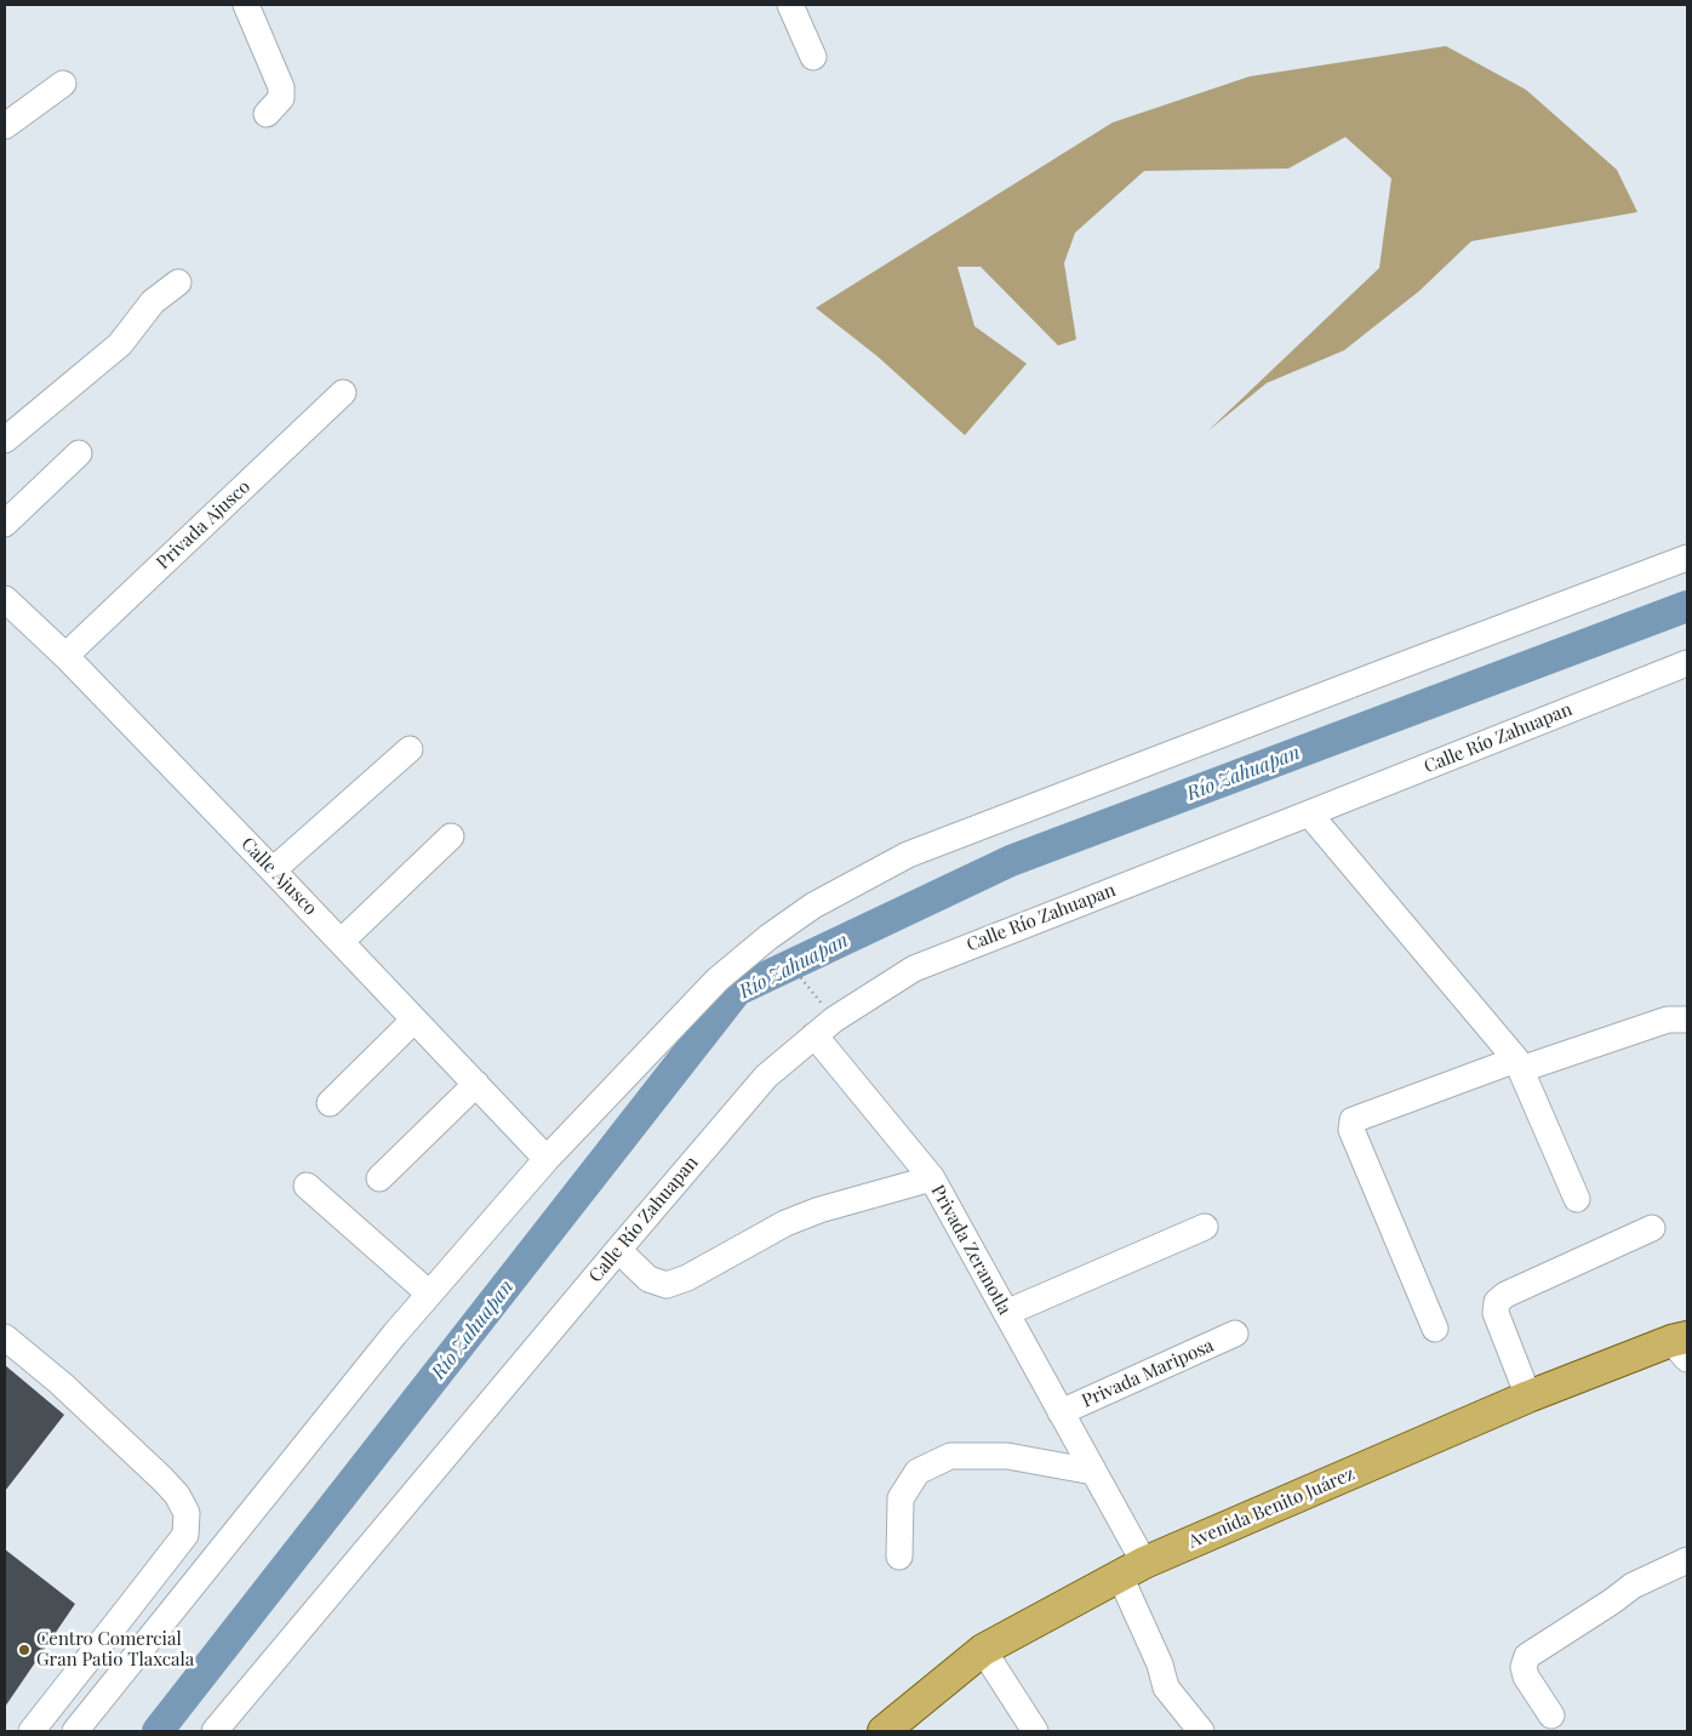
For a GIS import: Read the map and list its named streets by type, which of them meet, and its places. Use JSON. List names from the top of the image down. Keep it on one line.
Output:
{"streets":{"main road":["Avenida Benito Juárez"],"street":["Privada Ajusco","Calle Río Zahuapan","Calle Ajusco","Privada Zeranotla","Privada Mariposa"]},"crossings":[["Privada Ajusco","Calle Ajusco"],["Calle Río Zahuapan","Privada Zeranotla"],["Privada Zeranotla","Privada Mariposa"],["Privada Zeranotla","Avenida Benito Juárez"]],"water":["Río Zahuapan"],"places":["Centro Comercial Gran Patio Tlaxcala"]}
